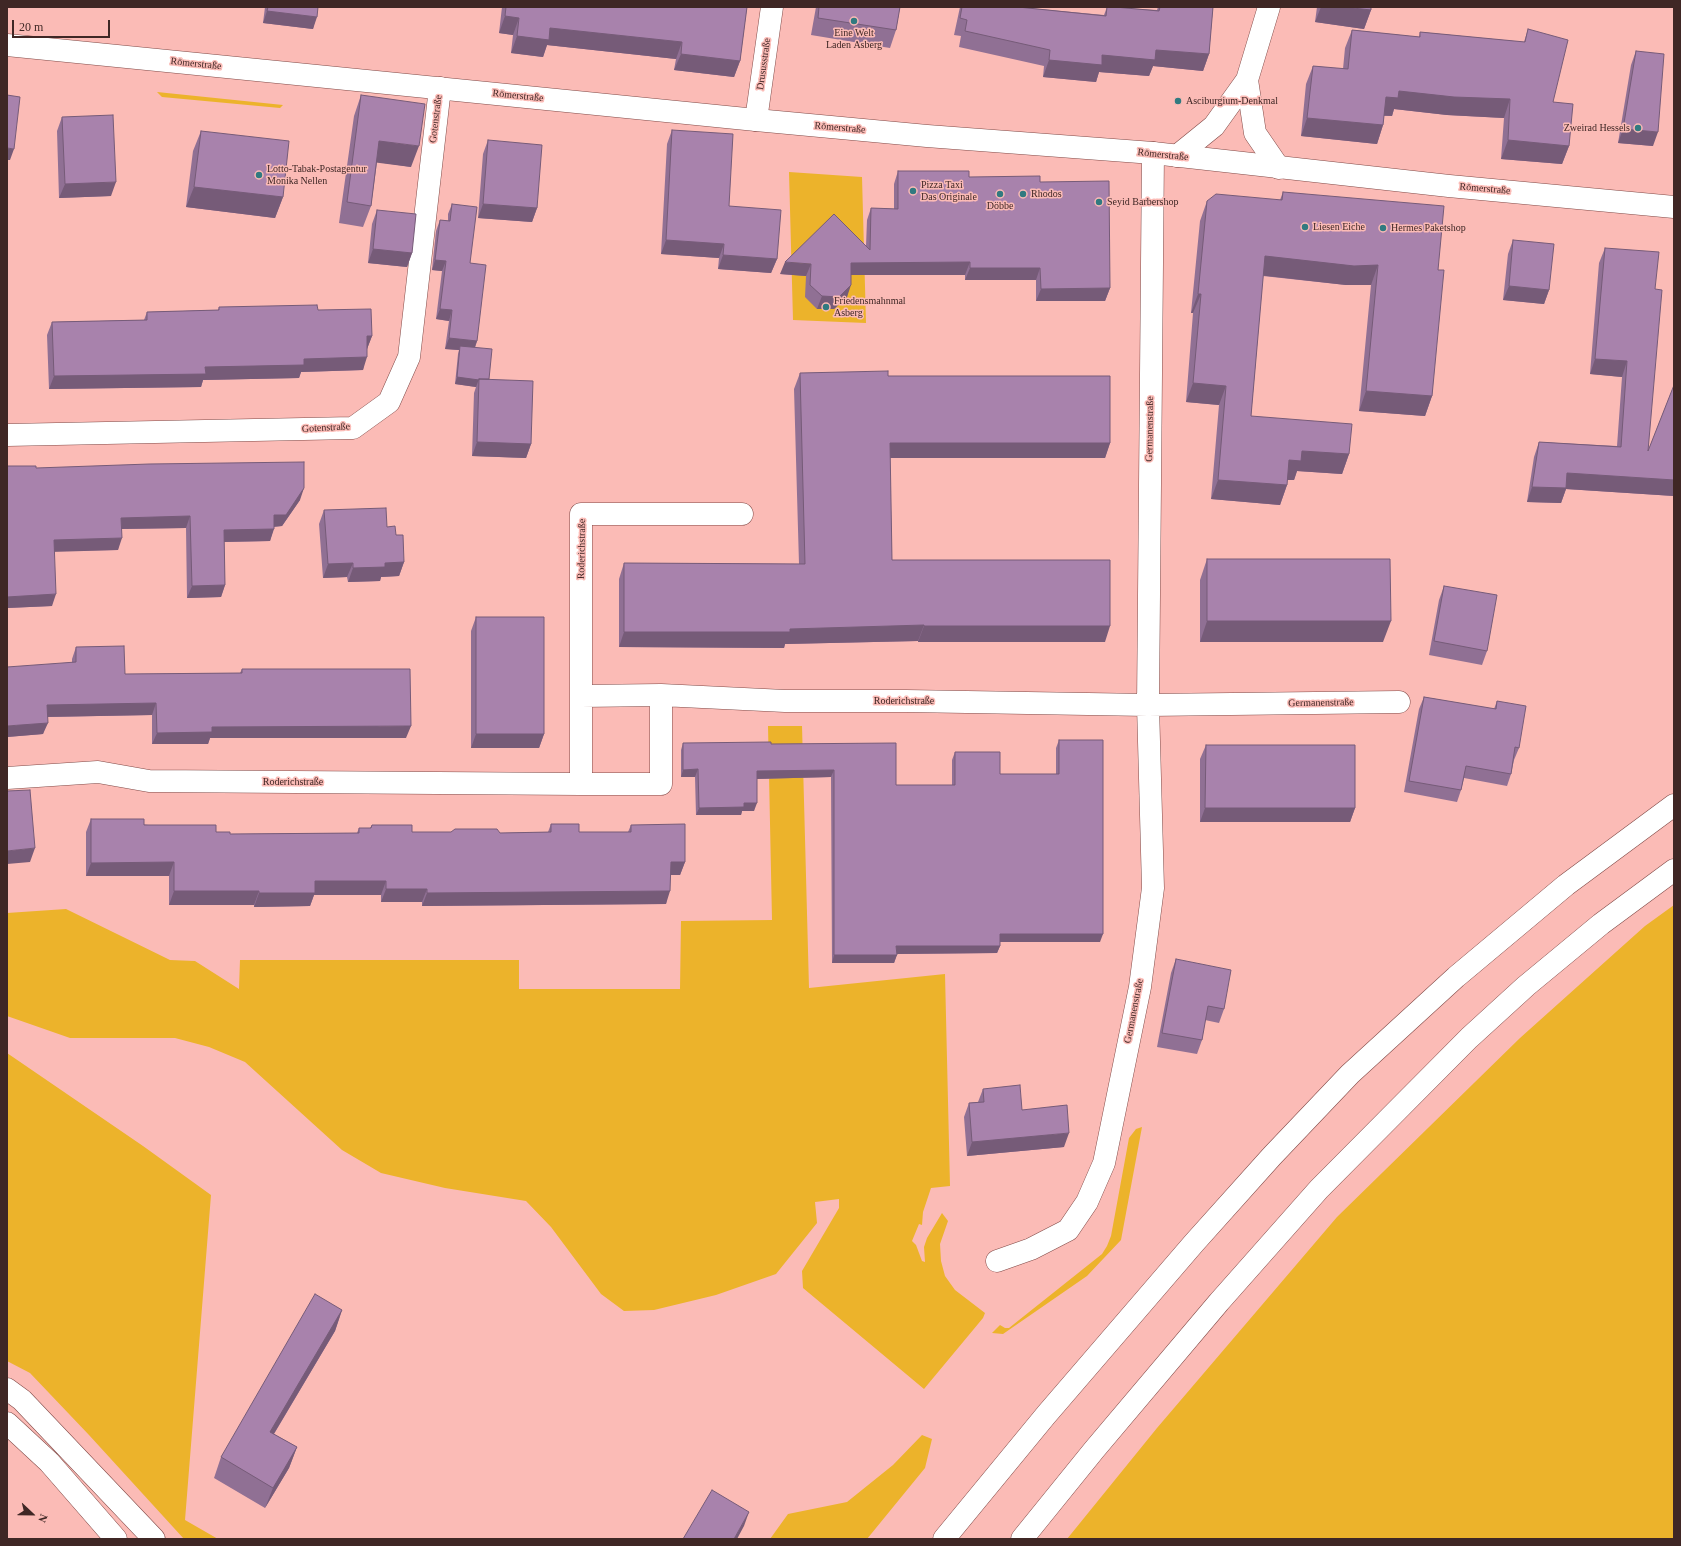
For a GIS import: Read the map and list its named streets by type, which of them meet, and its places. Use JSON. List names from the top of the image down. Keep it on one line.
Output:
{"streets":{"main road":["Römerstraße","Drususstraße","Gotenstraße","Germanenstraße","Roderichstraße"]},"crossings":[["Römerstraße","Drususstraße"],["Römerstraße","Gotenstraße"],["Römerstraße","Germanenstraße"],["Germanenstraße","Roderichstraße"]],"places":["Eine Welt Laden Asberg","Asciburgium-Denkmal","Zweirad Hessels","Lotto-Tabak-Postagentur Monika Nellen","Pizza Taxi Das Originale","Döbbe","Rhodos","Seyid Barbershop","Liesen Eiche","Hermes Paketshop","Friedensmahnmal Asberg"],"scale_bar":"20 m","north":"right"}
